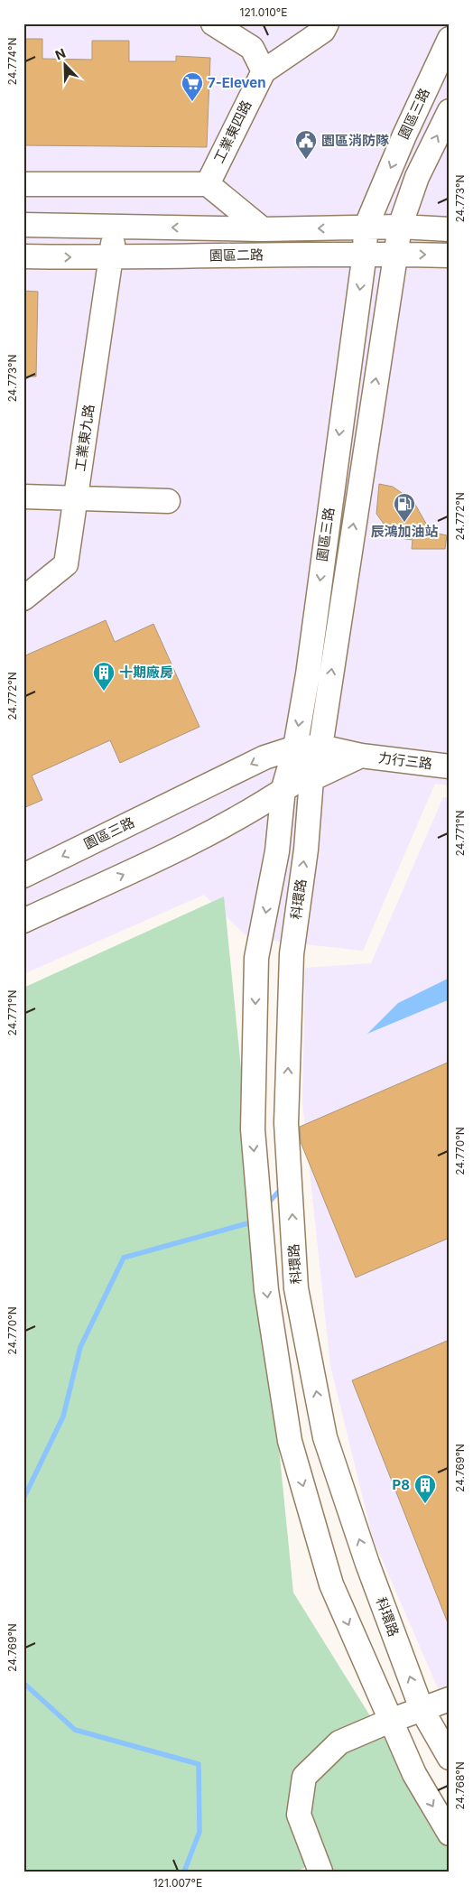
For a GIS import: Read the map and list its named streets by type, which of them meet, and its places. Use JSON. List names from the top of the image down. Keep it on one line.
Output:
{"streets":{"street":["園區三路","工業東四路","園區二路","工業東九路","力行三路","科環路"]},"crossings":[["園區三路","園區二路"],["園區三路","力行三路"],["園區三路","科環路"],["園區二路","工業東九路"],["力行三路","科環路"]],"places":{"supermarket":["7-Eleven"],"public building":["園區消防隊"],"fuel station":["辰鴻加油站"],"building":["十期廠房","P8"]},"north":"top left","coordinates":["121.010°E","24.774°N","24.773°N","24.772°N","24.771°N","24.770°N","24.769°N","24.768°N","121.007°E"]}
